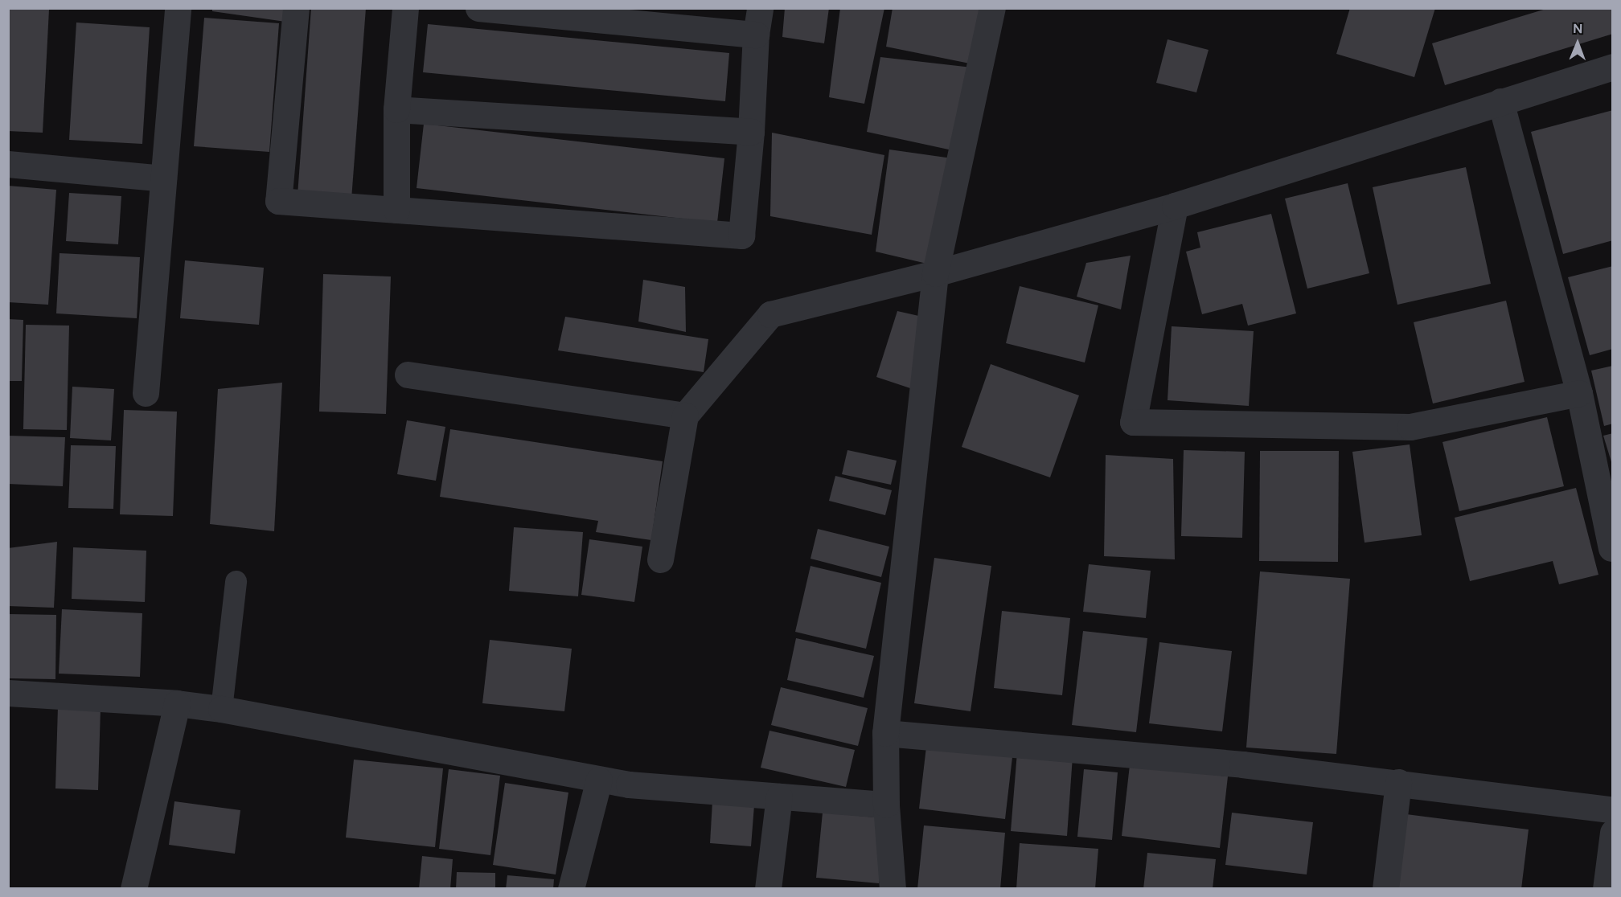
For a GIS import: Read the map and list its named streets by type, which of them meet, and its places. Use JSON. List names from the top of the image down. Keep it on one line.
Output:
{"north":"top"}
